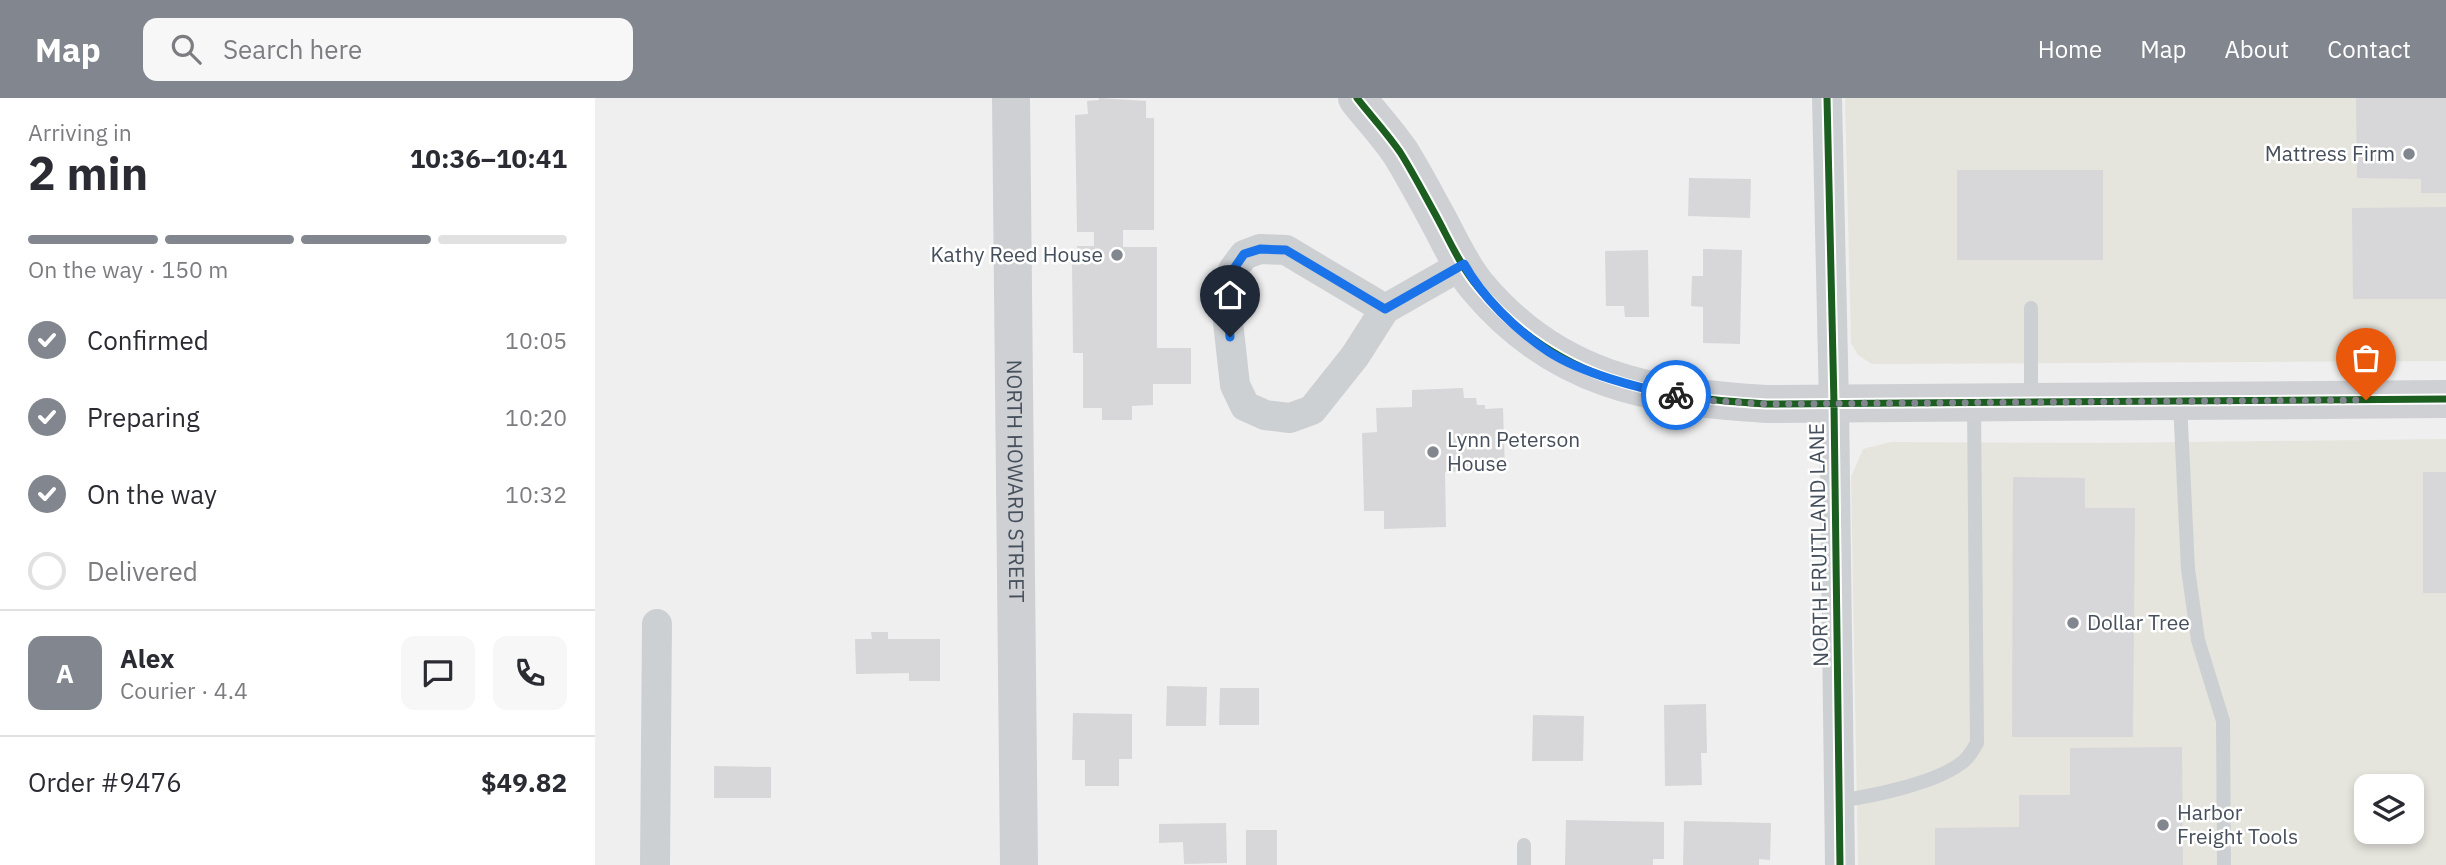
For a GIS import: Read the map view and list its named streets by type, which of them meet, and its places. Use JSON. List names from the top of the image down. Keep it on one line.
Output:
{"streets":{"street":["NORTH HOWARD STREET","NORTH FRUITLAND LANE"]},"places":["Mattress Firm","Kathy Reed House","Lynn Peterson House","Dollar Tree","Harbor Freight Tools"],"page":{"header":"Map","search":"Search here","nav":["Home","Map","About","Contact"],"heading":["2 min","Arriving in","10:36–10:41"],"panel":["Alex","Courier · 4.4","Order #9476","$49.82"],"bar":"On the way · 150 m","list":[["Confirmed","10:05"],["Preparing","10:20"],["On the way","10:32"],"Delivered"],"round":"A"}}
